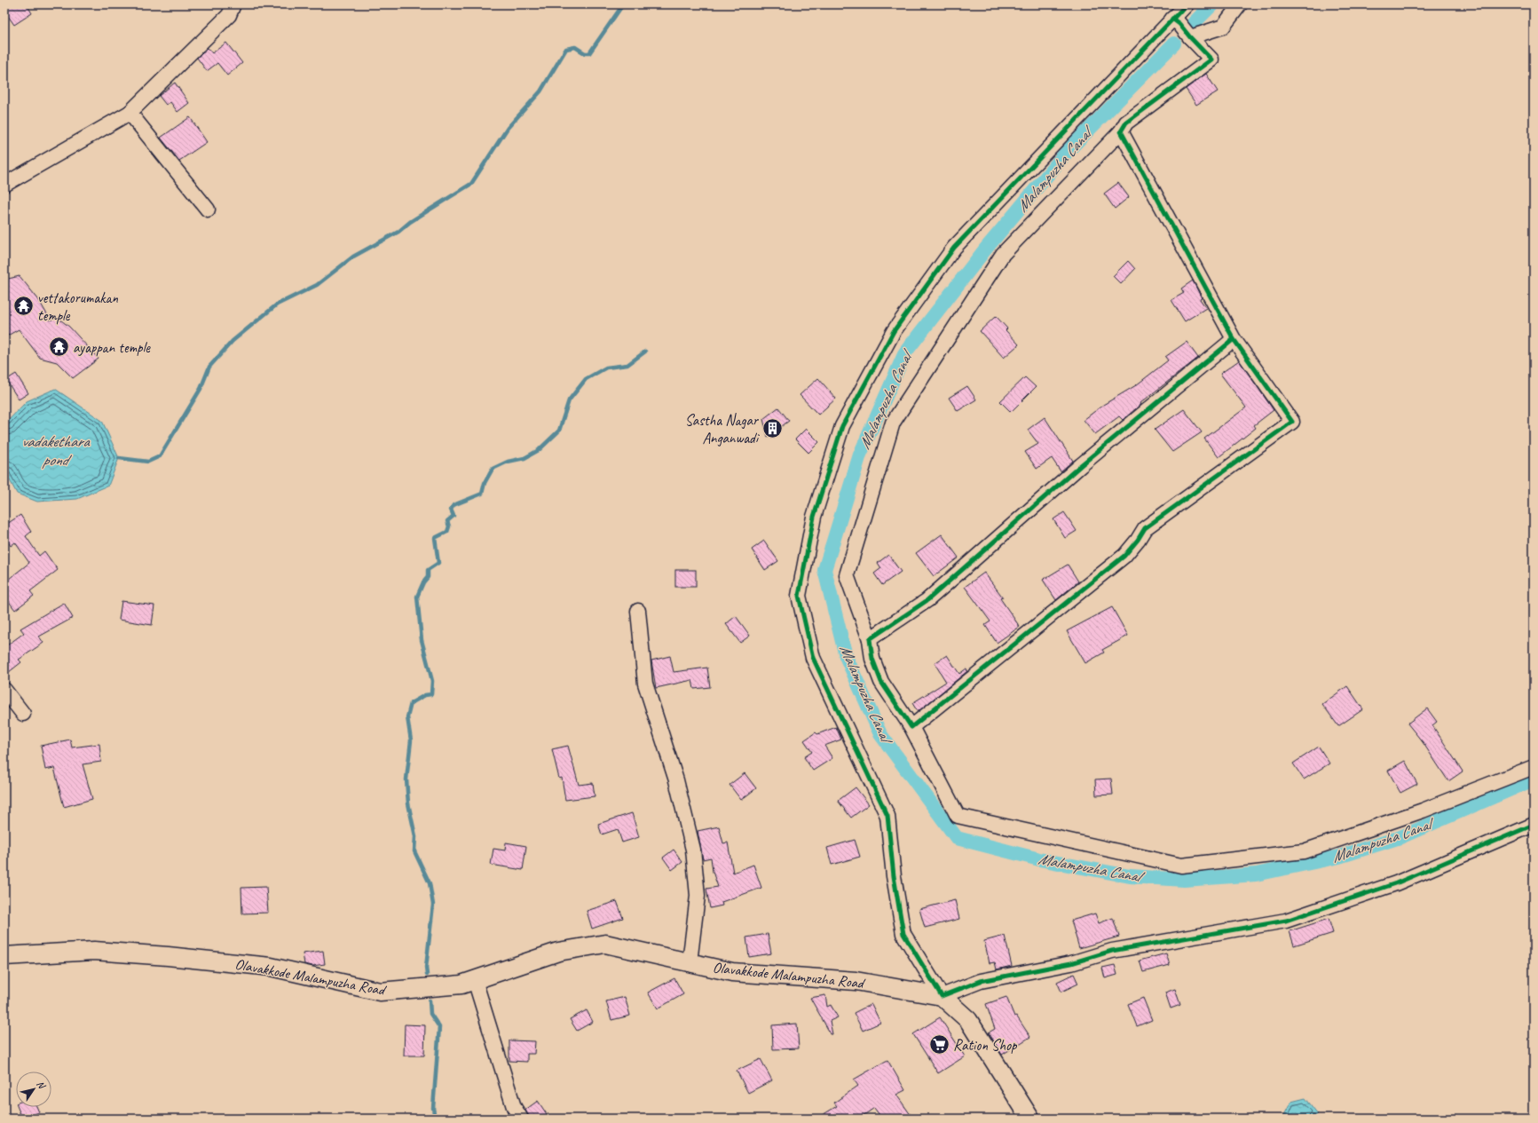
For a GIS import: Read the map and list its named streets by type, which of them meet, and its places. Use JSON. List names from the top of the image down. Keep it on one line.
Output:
{"streets":{"main road":["Olavakkode Malampuzha Road"]},"water":["Malampuzha Canal","vadakethara pond"],"places":{"temple":["vettakorumakan temple","ayappan temple"],"building":["Sastha Nagar Anganwadi"],"supermarket":["Ration Shop"]},"north":"top right"}
